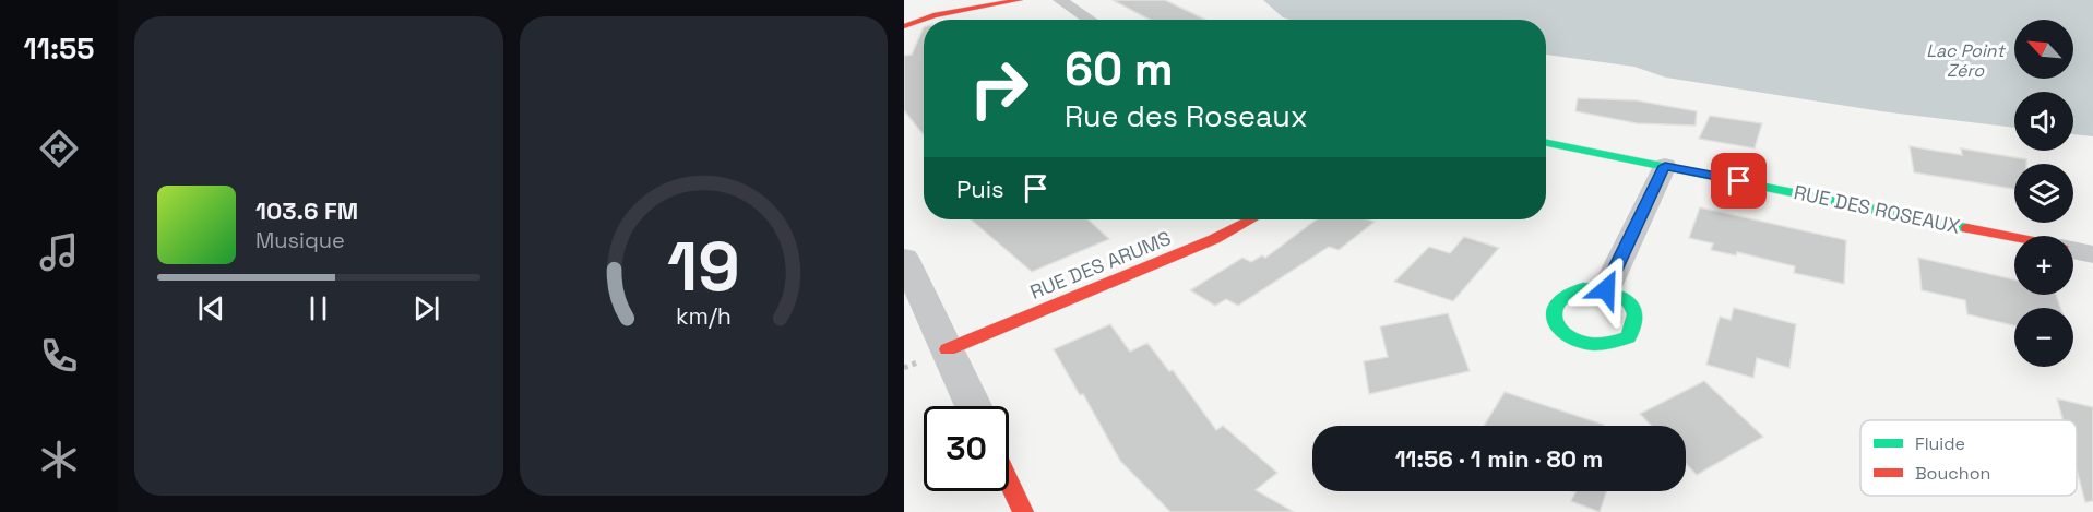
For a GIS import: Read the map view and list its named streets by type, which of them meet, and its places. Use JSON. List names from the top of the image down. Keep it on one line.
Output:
{"streets":{"street":["RUE DES ROSEAUX","RUE DES ARUMS"]},"water":["Lac Point Zéro"],"legend":["Fluide","Bouchon"],"north":"top left","page":{"tabs":"11:55","map_buttons":["+","−"],"turn":["60 m","Rue des Roseaux"],"then":"Puis","song":["103.6 FM","Musique"],"limit":"30","trip":"11:56 · 1 min · 80 m","gauge":["19","km/h"]}}
